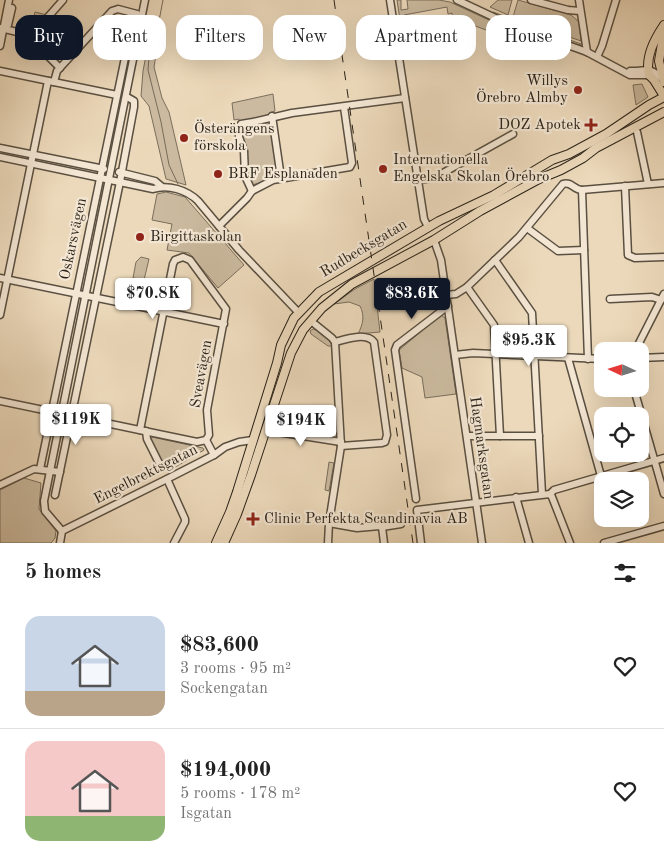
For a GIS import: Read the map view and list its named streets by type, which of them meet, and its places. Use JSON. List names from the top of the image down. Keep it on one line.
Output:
{"streets":{"main road":["Rudbecksgatan"],"street":["Oskarsvägen","Sveavägen","Hagmarksgatan","Engelbrektsgatan"]},"crossings":[["Oskarsvägen","Engelbrektsgatan"],["Rudbecksgatan","Hagmarksgatan"],["Rudbecksgatan","Engelbrektsgatan"]],"places":{"other":["Willys Örebro Almby","Österängens förskola","Internationella Engelska Skolan Örebro","BRF Esplanaden","Birgittaskolan"],"health":["DOZ Apotek","Clinic Perfekta Scandinavia AB"]},"north":"left","page":{"chip":["Buy","Rent","Filters","New","Apartment","House"],"price":["$70.8K","$83.6K","$95.3K","$119K","$194K"],"heading":"5 homes","list":[{"name":"$83,600","note":"3 rooms · 95 m² · Sockengatan"},{"name":"$194,000","note":"5 rooms · 178 m² · Isgatan"}]}}
